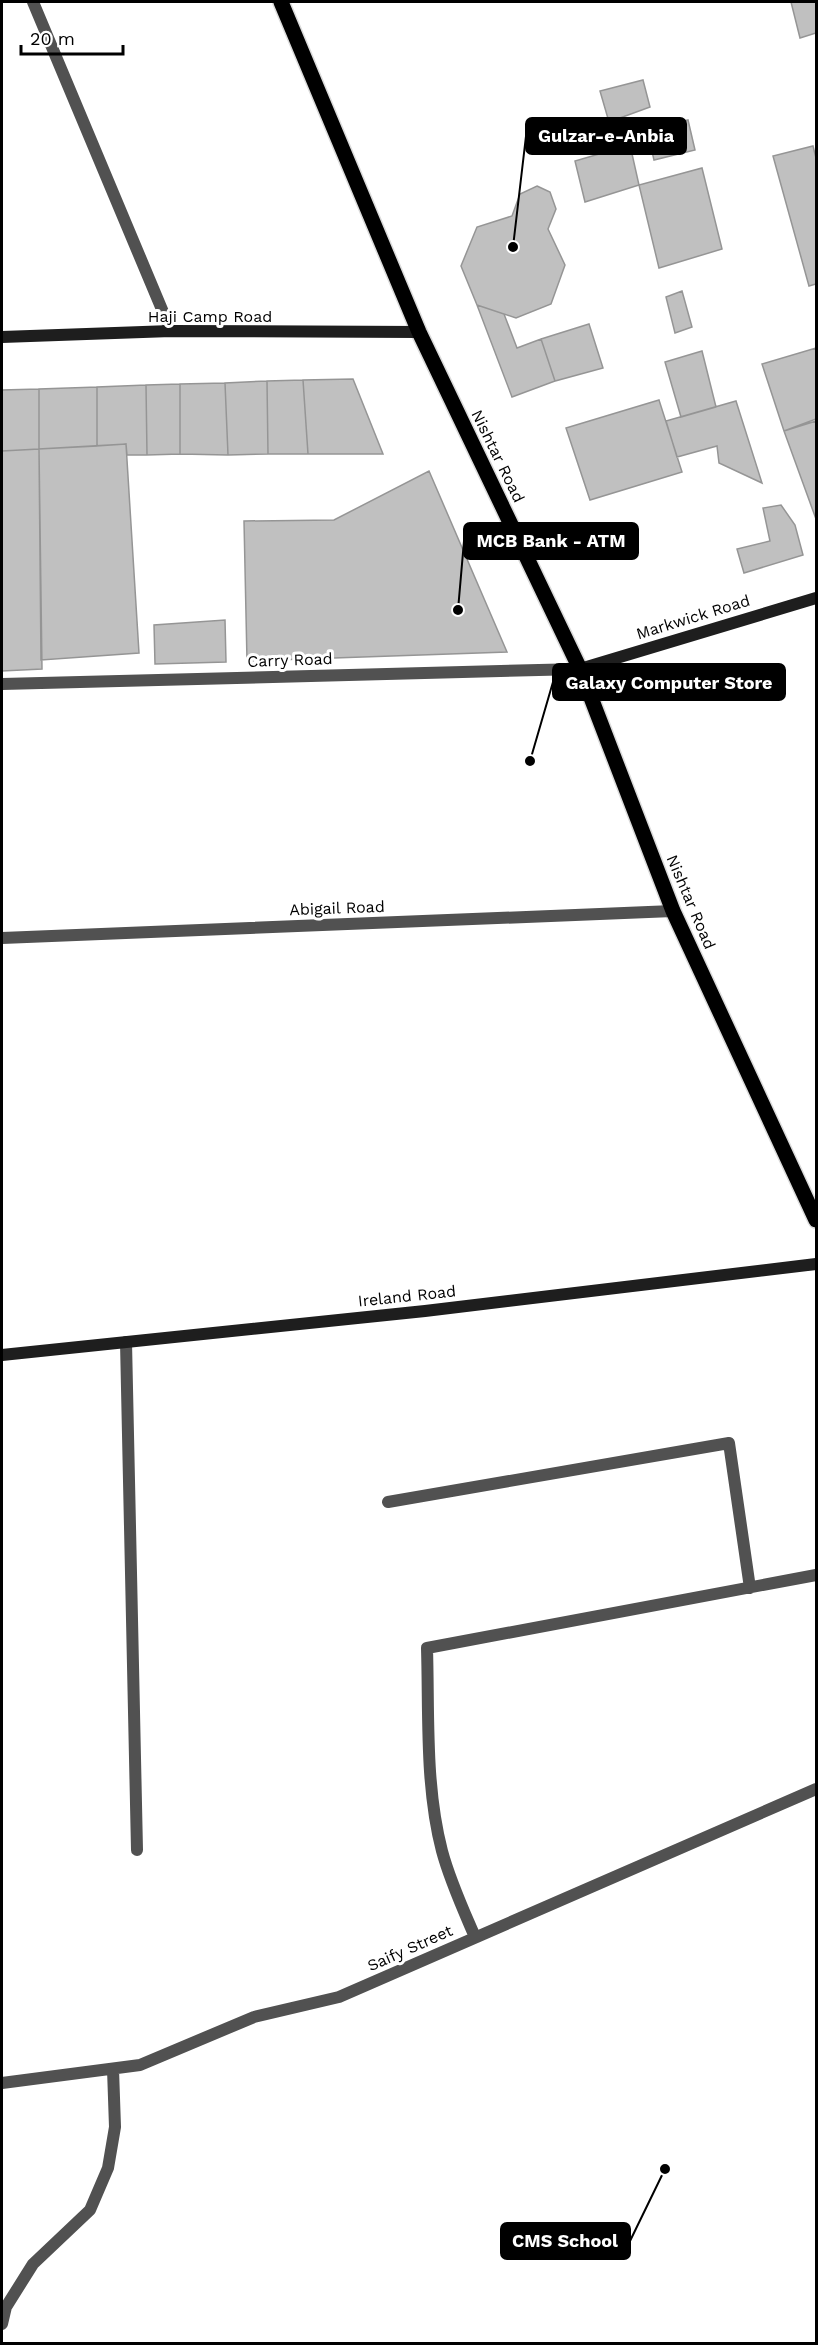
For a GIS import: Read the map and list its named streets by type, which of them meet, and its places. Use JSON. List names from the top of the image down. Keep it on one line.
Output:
{"streets":{"main road":["Nishtar Road"],"street":["Haji Camp Road","Markwick Road","Carry Road","Abigail Road","Ireland Road","Saify Street"]},"crossings":[["Haji Camp Road","Nishtar Road"],["Nishtar Road","Markwick Road"],["Nishtar Road","Carry Road"],["Nishtar Road","Abigail Road"],["Markwick Road","Carry Road"]],"places":["Gulzar-e-Anbia","MCB Bank - ATM","Galaxy Computer Store","CMS School"],"scale_bar":"20 m"}
